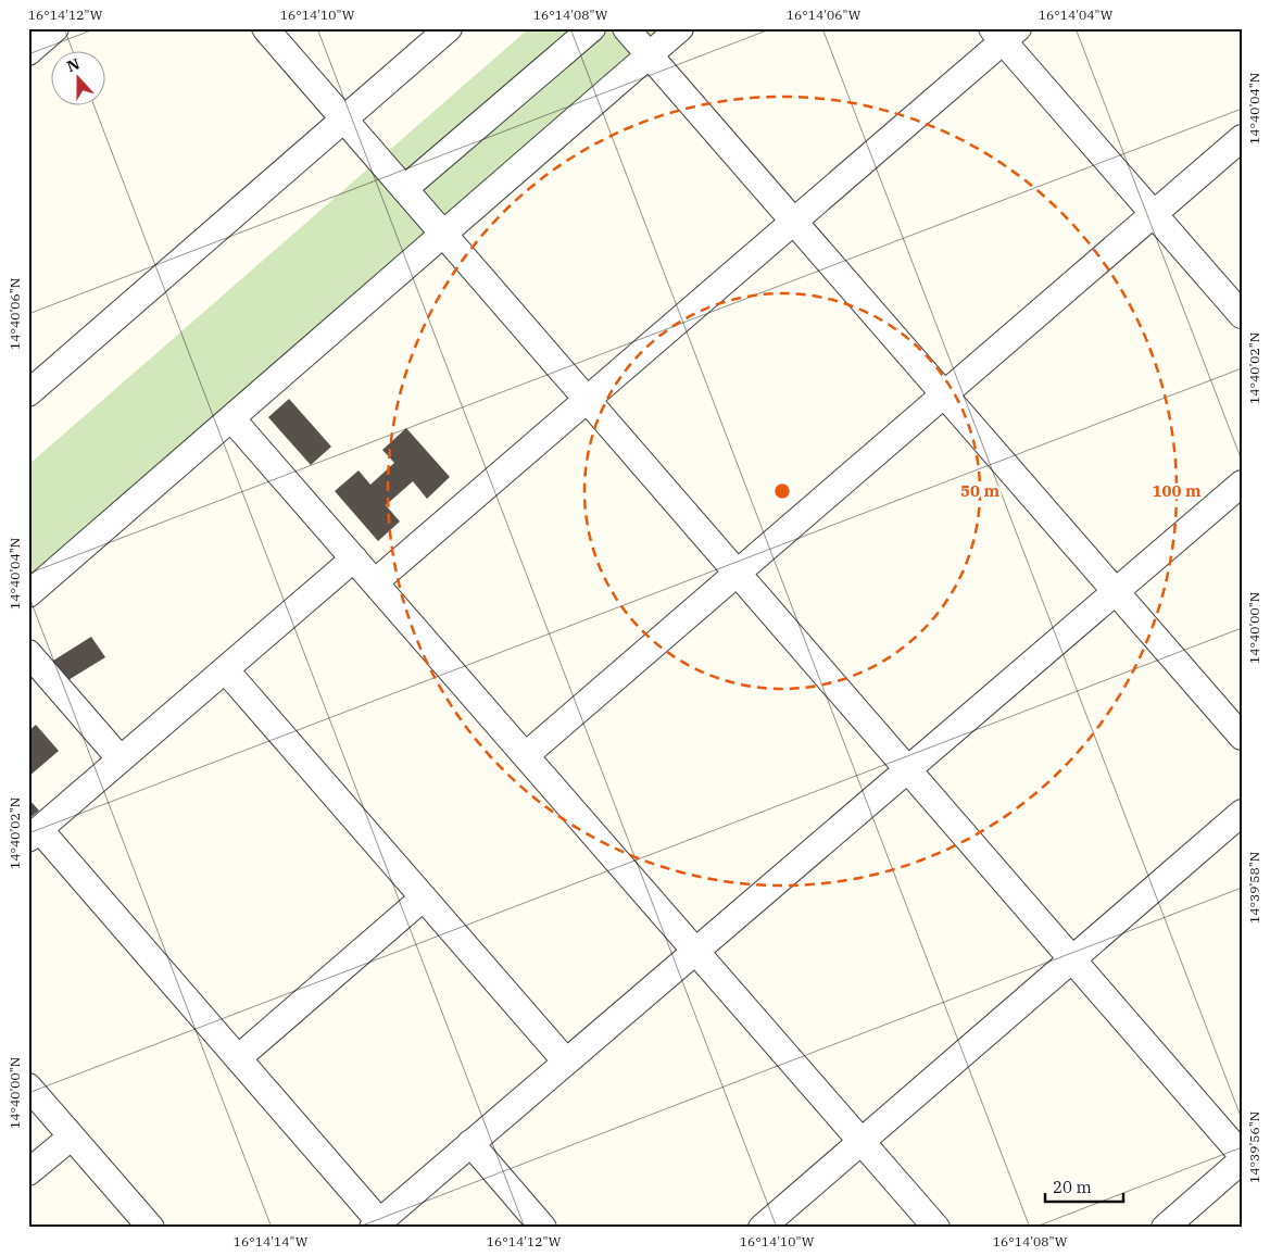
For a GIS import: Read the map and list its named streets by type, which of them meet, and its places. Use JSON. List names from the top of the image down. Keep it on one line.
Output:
{"scale_bar":"20 m","north":"top","coordinates":["16°14'12\"W","16°14'10\"W","16°14'08\"W","16°14'06\"W","16°14'04\"W","14°40'04\"N","14°40'06\"N","14°40'02\"N","14°40'00\"N","14°39'58\"N","14°39'56\"N","16°14'14\"W"],"rings":["50 m","100 m"]}
